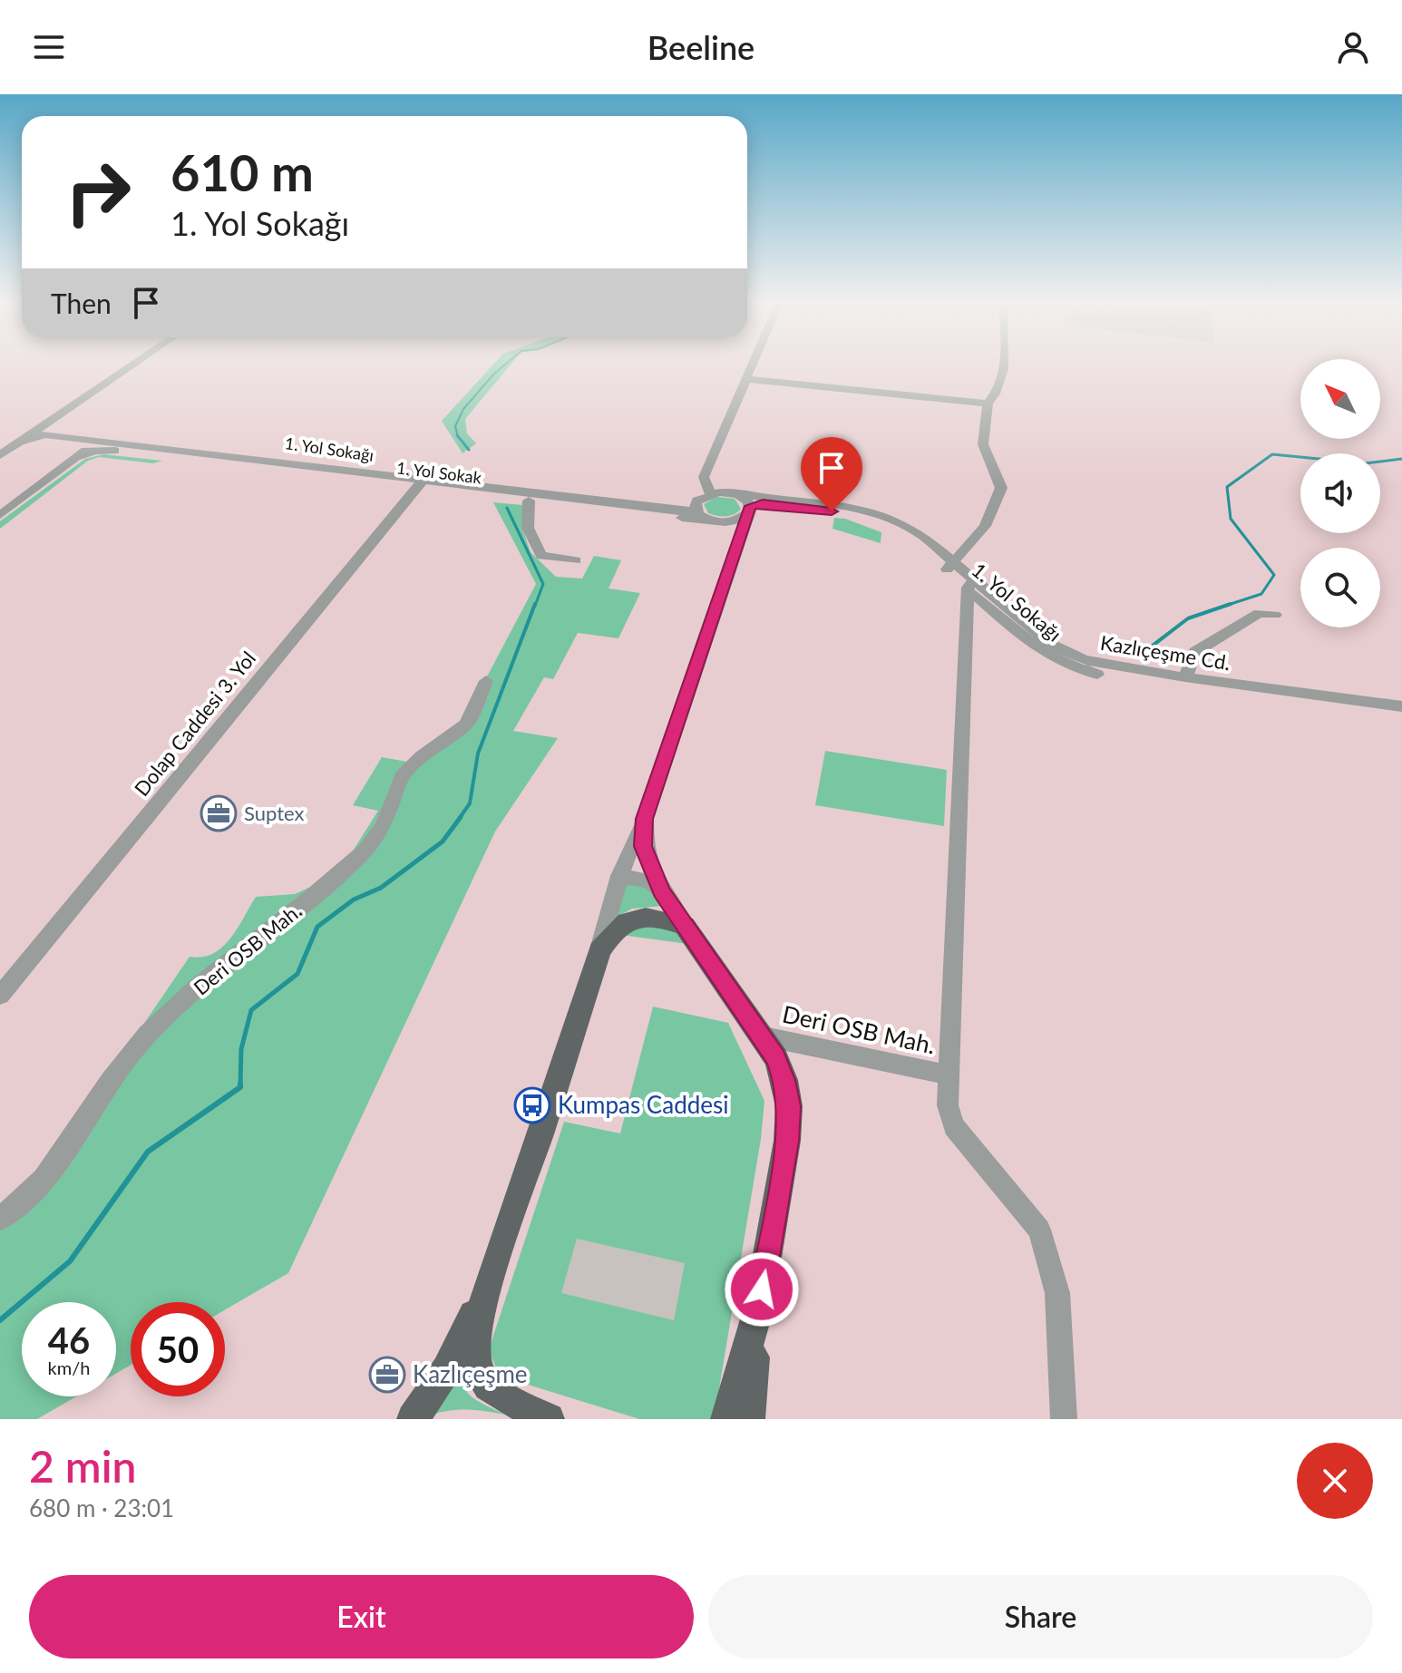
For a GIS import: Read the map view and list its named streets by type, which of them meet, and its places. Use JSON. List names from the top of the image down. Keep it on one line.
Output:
{"streets":{"street":["1. Yol Sokağı","1. Yol Sokak","Kazlıçeşme Cd.","Dolap Caddesi 3. Yol","Deri OSB Mah."]},"crossings":[["1. Yol Sokağı","1. Yol Sokak"],["1. Yol Sokağı","Kazlıçeşme Cd."],["1. Yol Sokağı","Dolap Caddesi 3. Yol"],["1. Yol Sokak","Dolap Caddesi 3. Yol"]],"places":{"office":["Suptex","Kazlıçeşme"],"bus stop":["Kumpas Caddesi"]},"north":"top left","page":{"header":"Beeline","turn":["610 m","1. Yol Sokağı"],"then":"Then","speed":"46 km/h","limit":"50","heading":["2 min","680 m · 23:01"],"buttons":["Exit","Share"]}}
